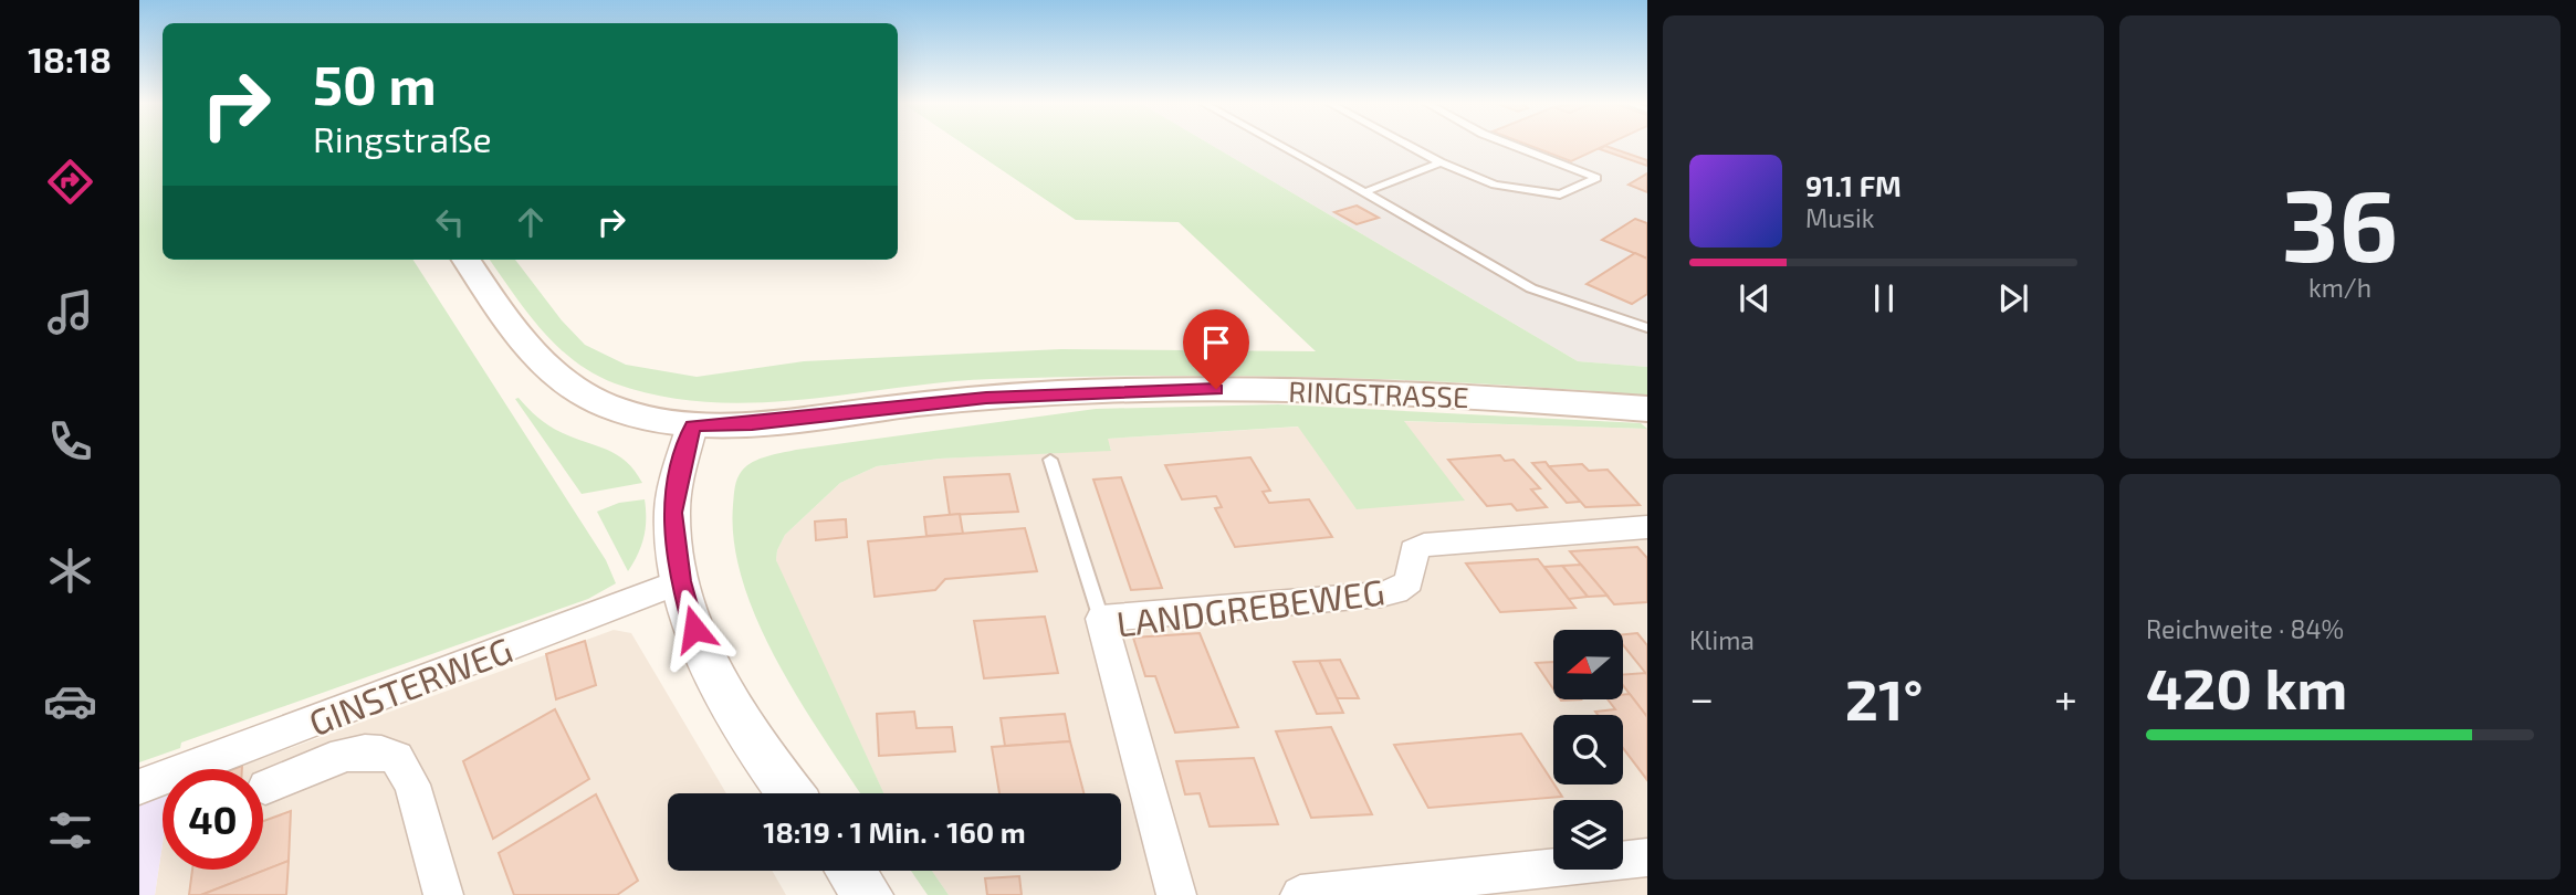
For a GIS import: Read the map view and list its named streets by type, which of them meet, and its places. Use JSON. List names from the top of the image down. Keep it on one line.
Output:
{"streets":{"main road":["RINGSTRASSE"],"street":["LANDGREBEWEG","GINSTERWEG"]},"north":"left","page":{"tabs":"18:18","tile":[["36","km/h"],"Klima",["Reichweite · 84%","420 km"]],"turn":["50 m","Ringstraße"],"song":["91.1 FM","Musik"],"heat":["−","21°","+"],"limit":"40","trip":"18:19 · 1 Min. · 160 m"}}
